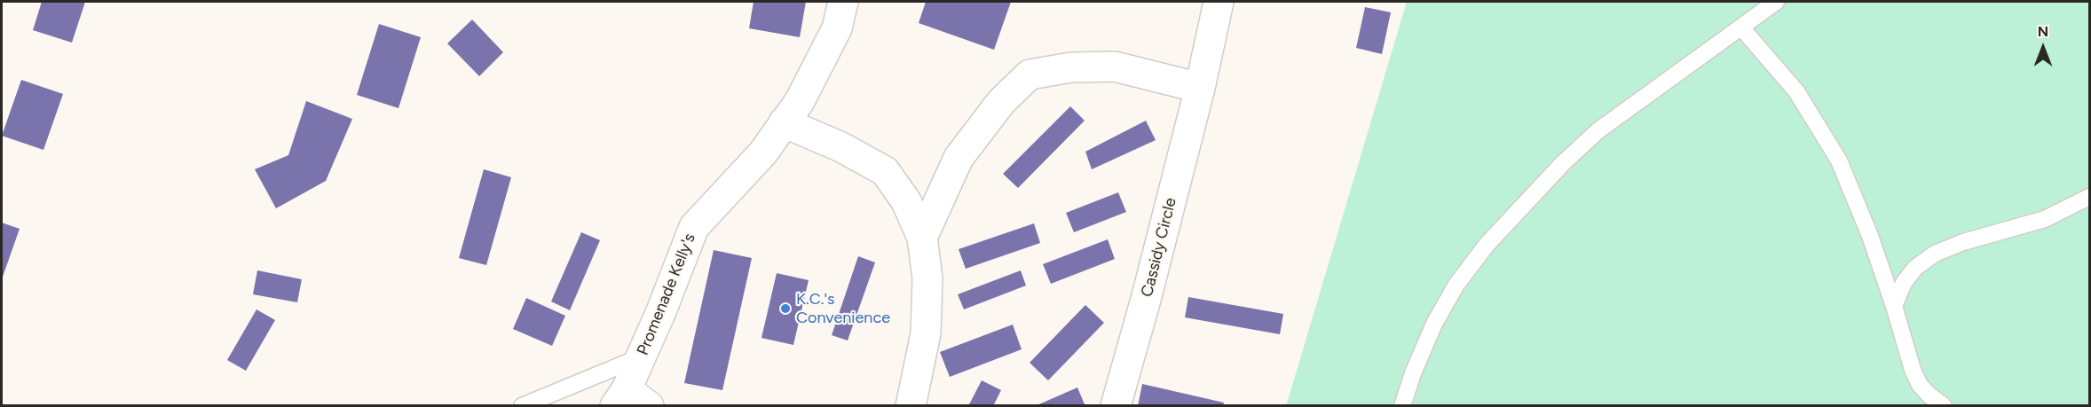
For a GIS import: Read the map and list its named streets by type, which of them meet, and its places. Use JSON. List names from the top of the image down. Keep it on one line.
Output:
{"streets":{"street":["Cassidy Circle","Promenade Kelly's"]},"places":["K.C.'s Convenience"],"north":"top"}
